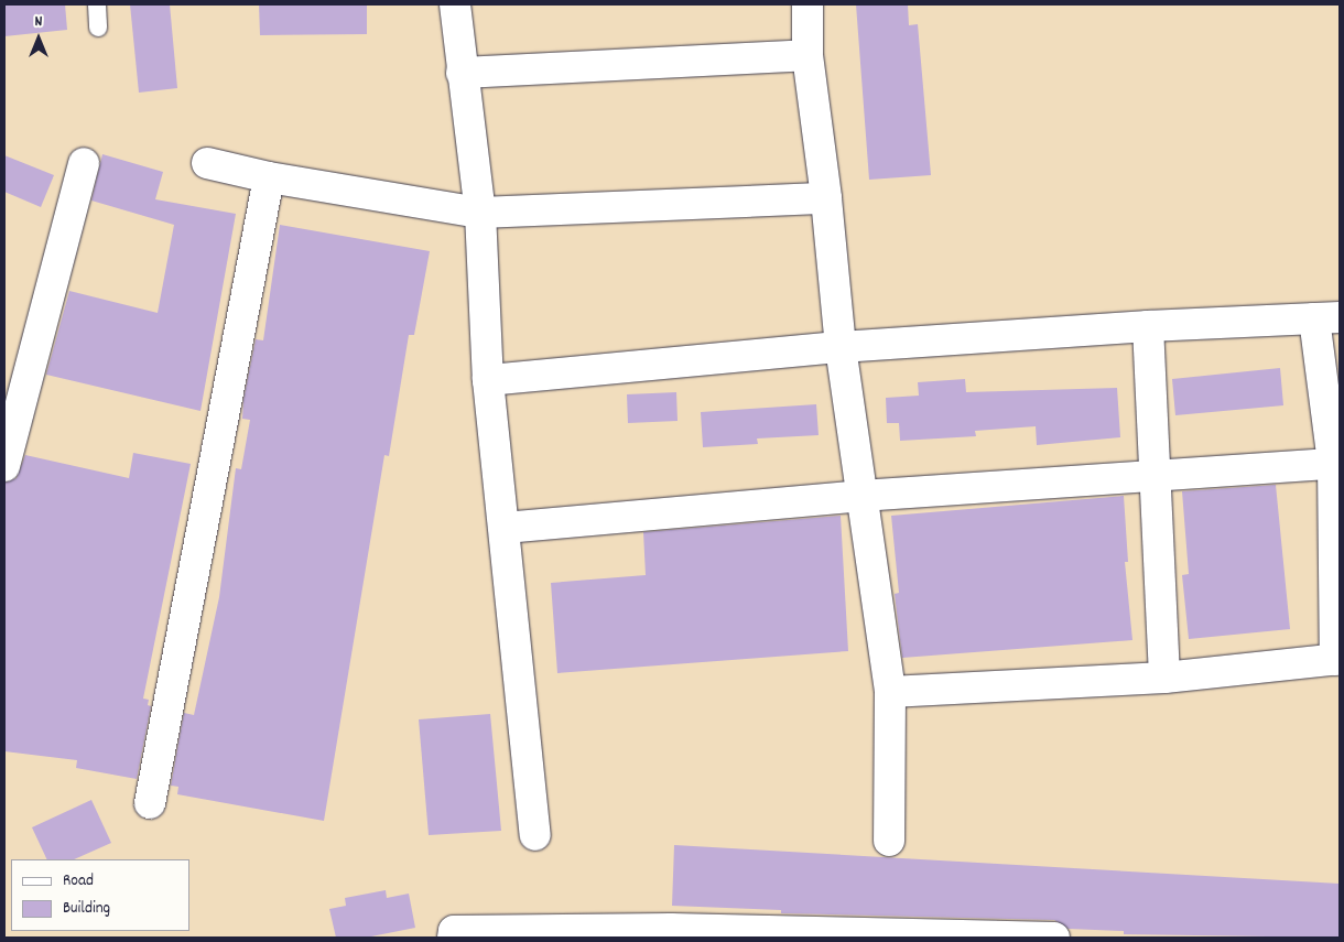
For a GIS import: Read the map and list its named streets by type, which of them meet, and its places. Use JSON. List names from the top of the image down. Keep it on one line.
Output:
{"legend":["Road","Building"],"north":"top"}
